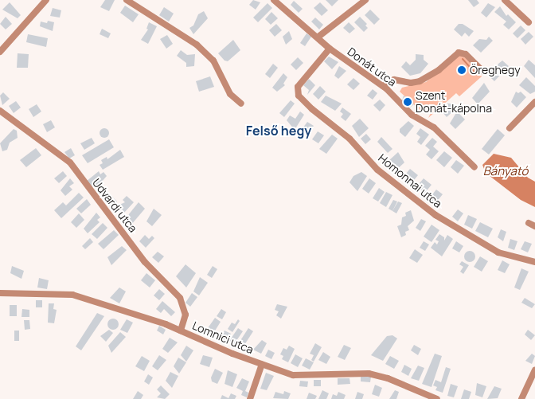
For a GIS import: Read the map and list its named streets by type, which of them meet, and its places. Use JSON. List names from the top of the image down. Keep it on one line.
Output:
{"streets":{"street":["Donát utca","Homonnai utca","Udvardi utca","Lomnici utca"]},"crossings":[["Donát utca","Homonnai utca"],["Udvardi utca","Lomnici utca"]],"districts":["Felső hegy"],"water":["Bányató"],"places":["Öreghegy","Szent Donát-kápolna"]}
